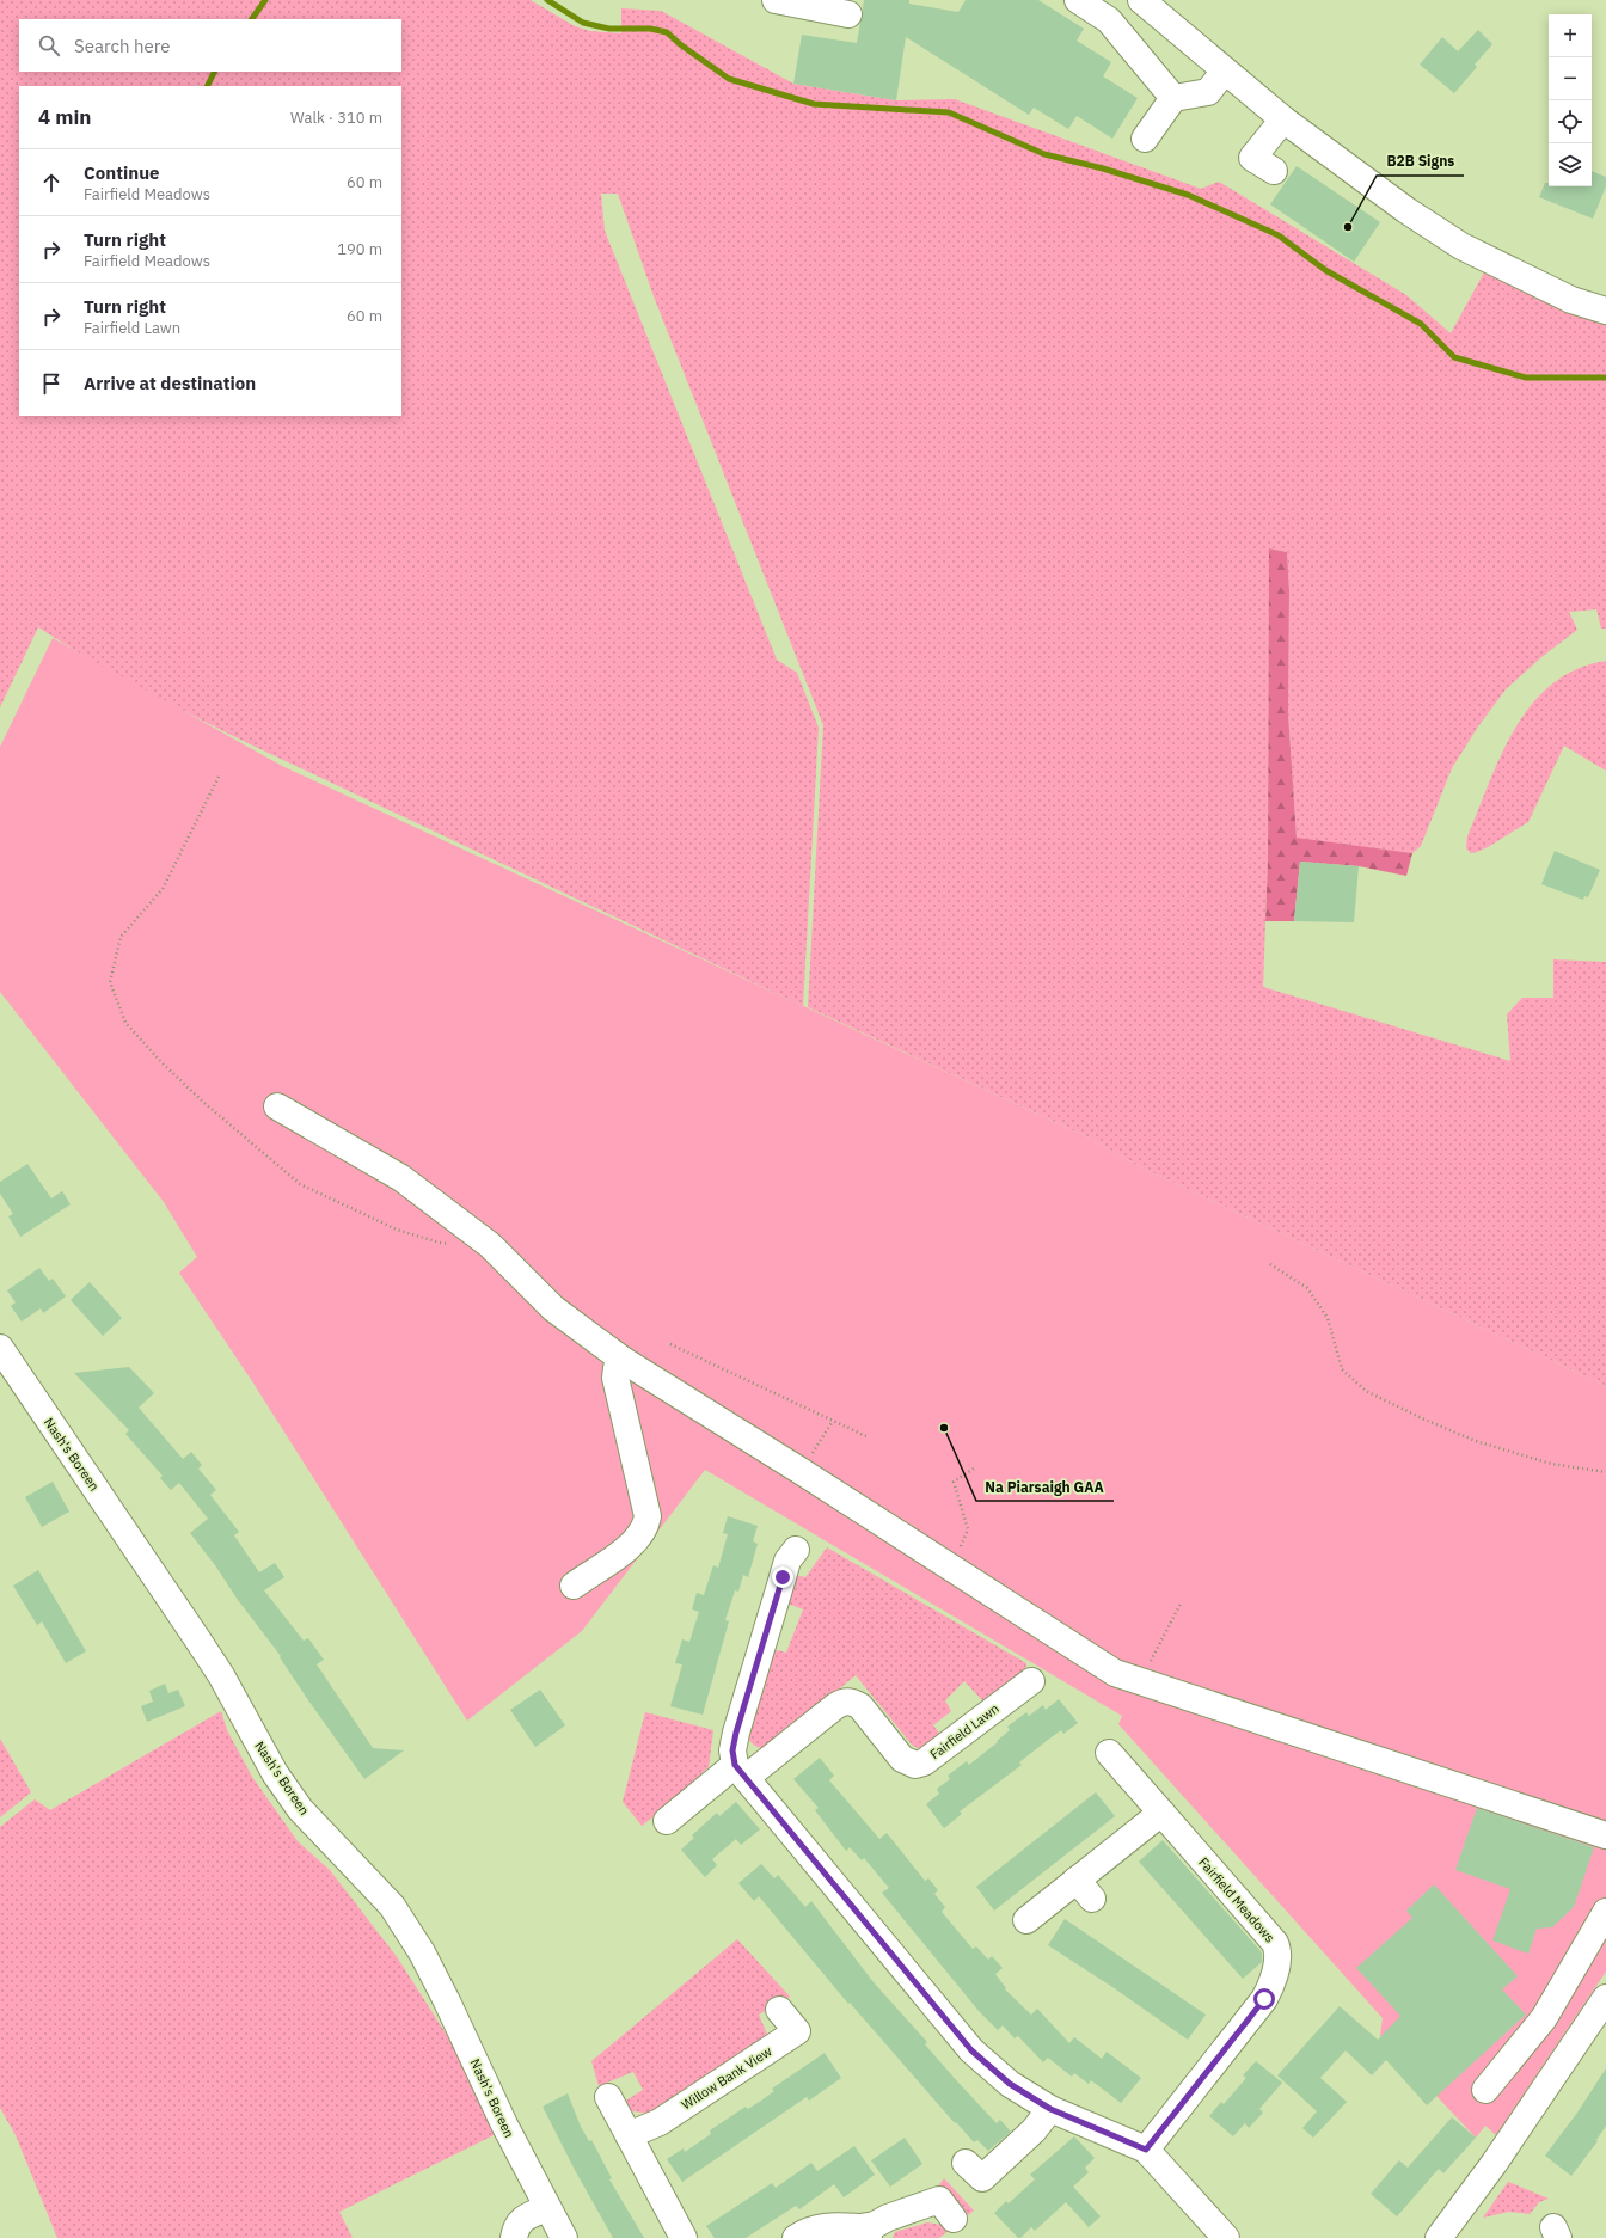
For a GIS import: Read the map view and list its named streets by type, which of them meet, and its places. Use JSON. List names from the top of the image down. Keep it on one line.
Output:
{"streets":{"street":["Nash's Boreen","Fairfield Lawn","Fairfield Meadows","Willow Bank View"]},"places":["B2B Signs","Na Piarsaigh GAA"],"page":{"map_buttons":["+","−"],"search":"Search here","heading":["4 min","Walk · 310 m"],"list":[["Continue","Fairfield Meadows","60 m"],["Turn right","Fairfield Meadows","190 m"],["Turn right","Fairfield Lawn","60 m"],"Arrive at destination"]}}
